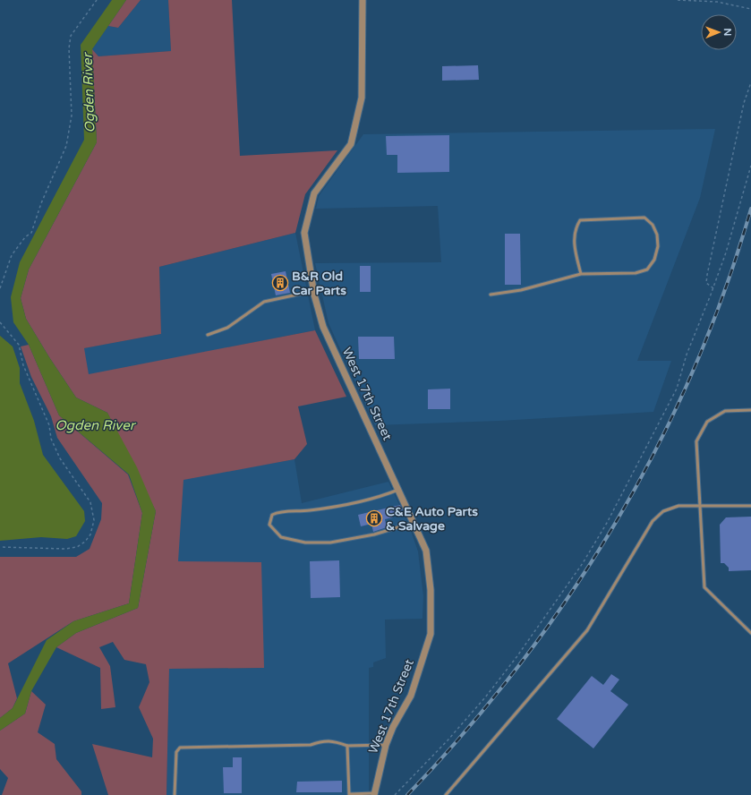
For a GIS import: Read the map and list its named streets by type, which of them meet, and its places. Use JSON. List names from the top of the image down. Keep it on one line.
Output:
{"streets":{"street":["West 17th Street"]},"water":["Ogden River"],"places":{"building":["B&R Old Car Parts","C&E Auto Parts & Salvage"]},"north":"right"}
